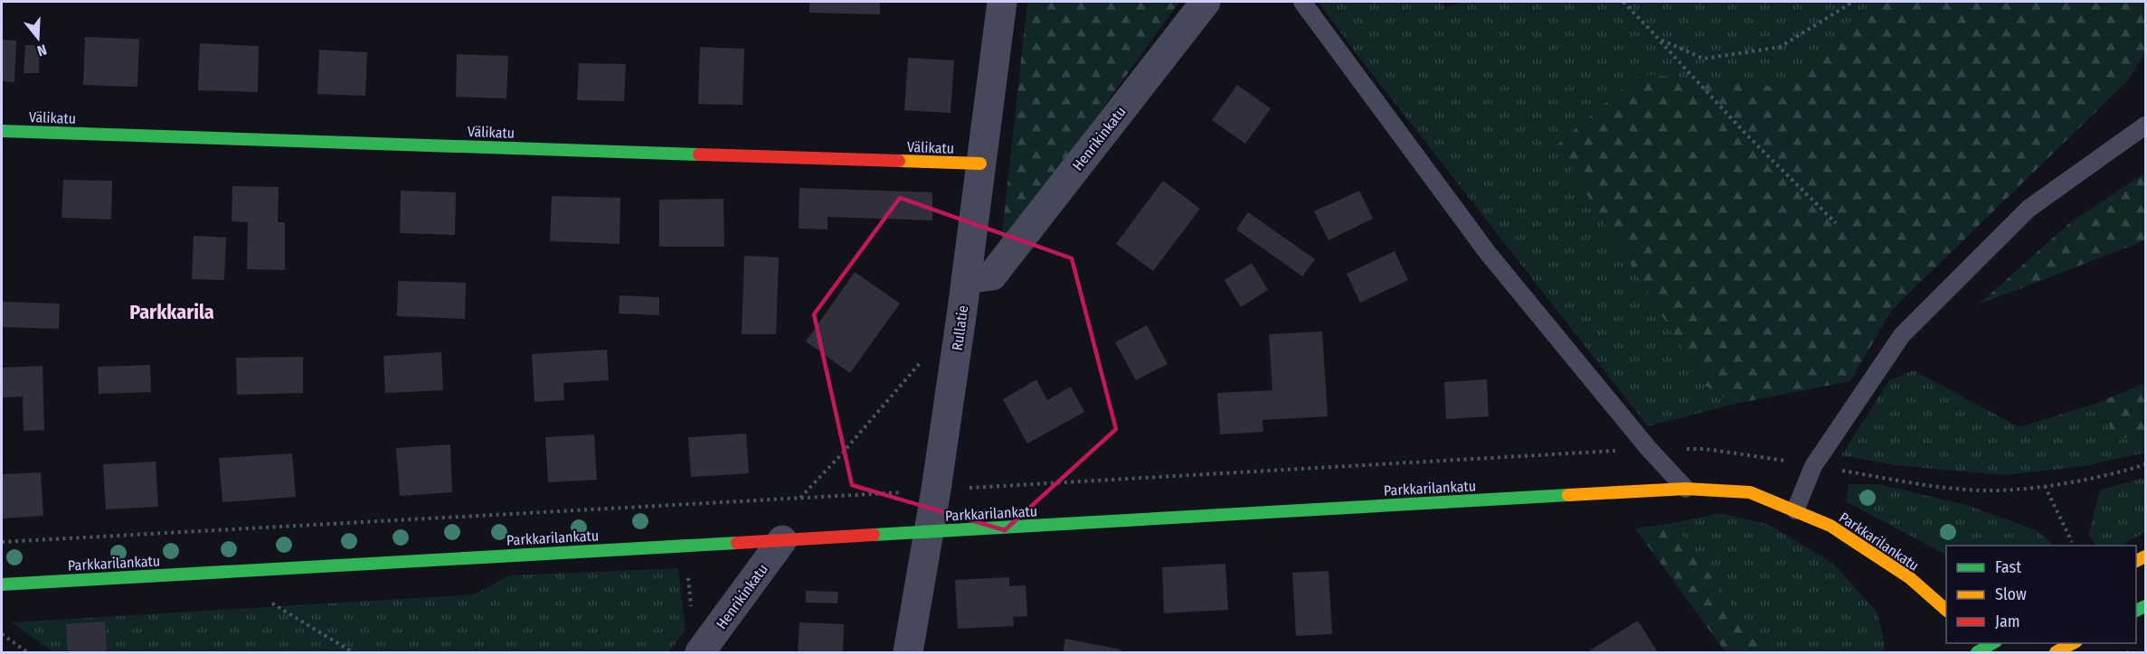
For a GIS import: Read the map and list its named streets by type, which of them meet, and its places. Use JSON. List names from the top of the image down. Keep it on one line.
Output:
{"streets":{"street":["Välikatu","Henrikinkatu","Rullatie","Parkkarilankatu"]},"crossings":[["Välikatu","Rullatie"],["Henrikinkatu","Rullatie"],["Henrikinkatu","Parkkarilankatu"],["Rullatie","Parkkarilankatu"]],"districts":["Parkkarila"],"legend":["Fast","Slow","Jam"],"north":"bottom"}
